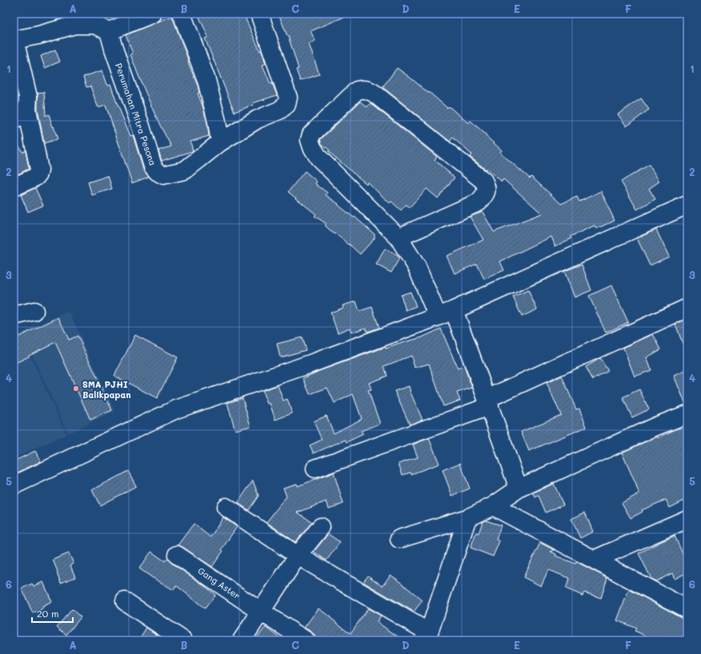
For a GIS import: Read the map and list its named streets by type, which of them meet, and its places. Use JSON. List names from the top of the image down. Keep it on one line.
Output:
{"streets":{"street":["Perumahan Mitra Pesona","Gang Aster"]},"places":["SMA PJHI Balikpapan"],"scale_bar":"20 m","grid":{"columns":["A","B","C","D","E","F"],"rows":["1","2","3","4","5","6"]}}
